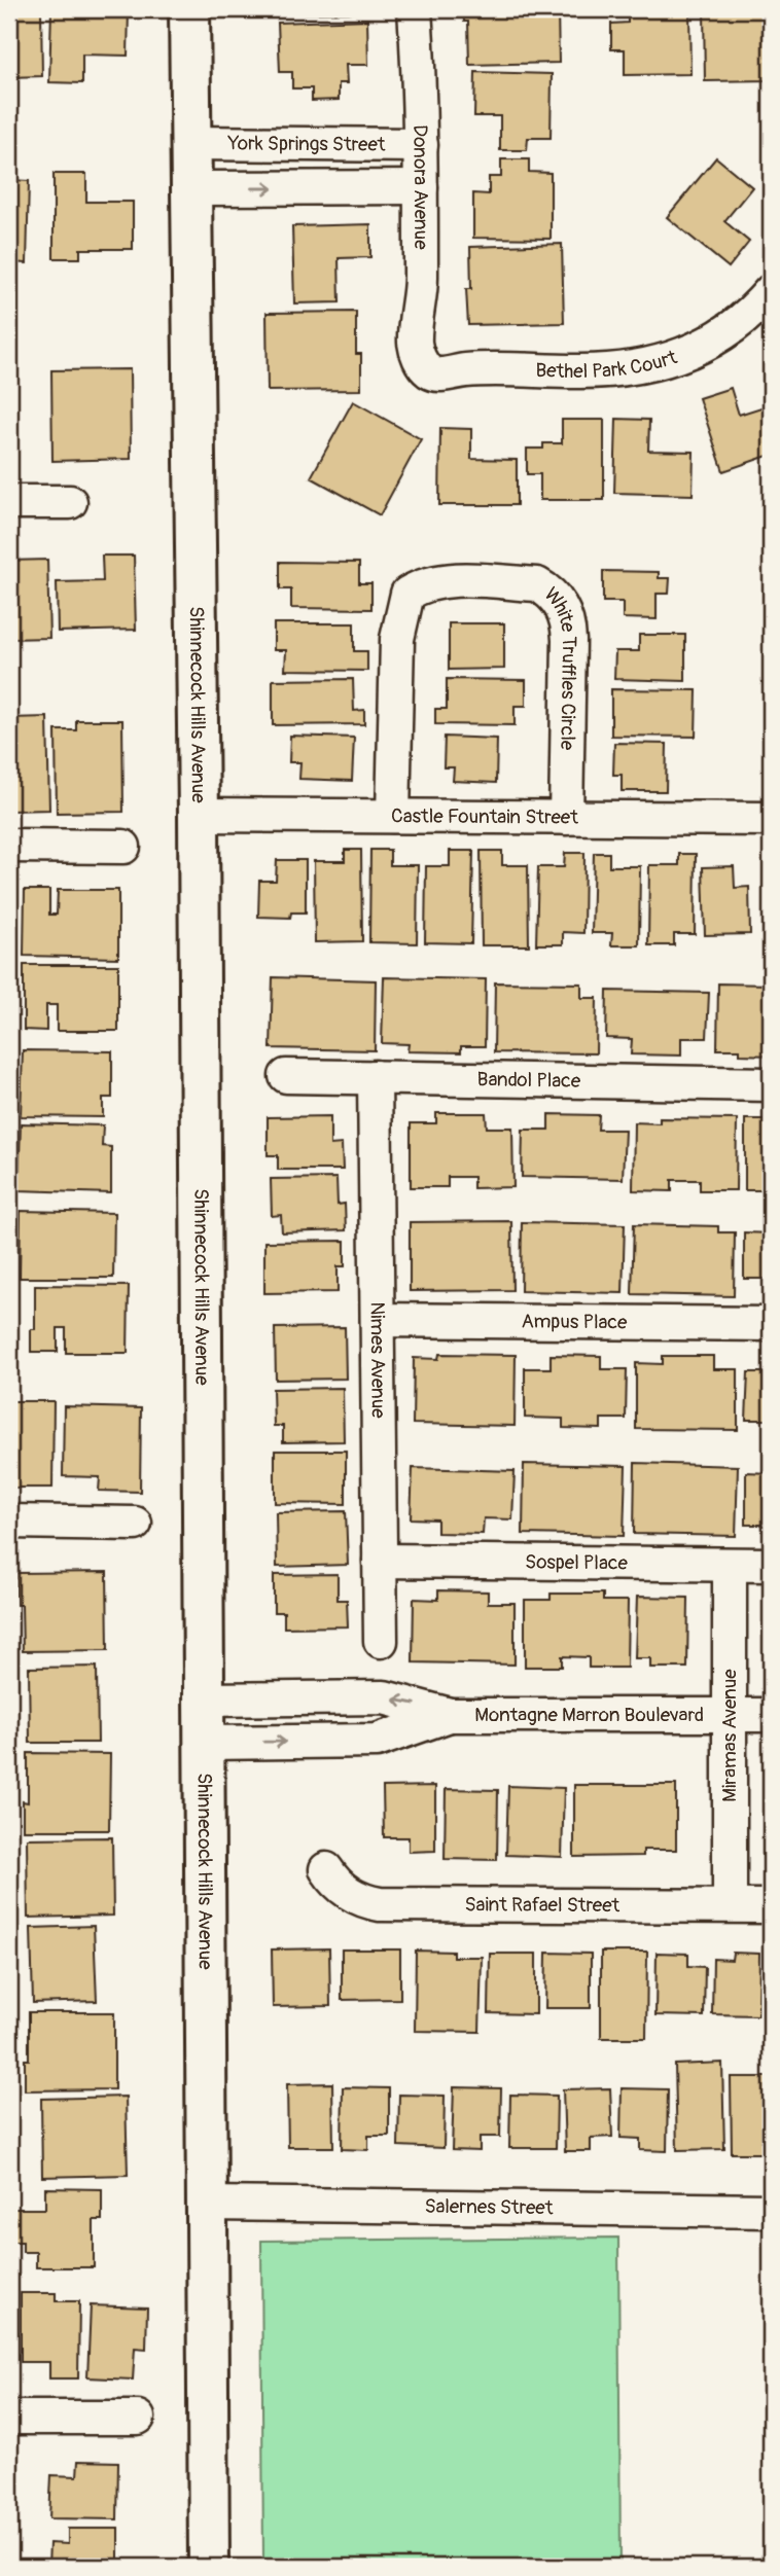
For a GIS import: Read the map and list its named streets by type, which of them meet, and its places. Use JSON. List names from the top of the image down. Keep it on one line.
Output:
{"streets":{"street":["York Springs Street","Donora Avenue","Bethel Park Court","White Truffles Circle","Shinnecock Hills Avenue","Castle Fountain Street","Bandol Place","Ampus Place","Nimes Avenue","Sospel Place","Montagne Marron Boulevard","Miramas Avenue","Saint Rafael Street","Salernes Street"]},"crossings":[["York Springs Street","Donora Avenue"],["York Springs Street","Shinnecock Hills Avenue"],["Donora Avenue","Bethel Park Court"],["White Truffles Circle","Castle Fountain Street"],["Shinnecock Hills Avenue","Castle Fountain Street"],["Shinnecock Hills Avenue","Montagne Marron Boulevard"],["Shinnecock Hills Avenue","Salernes Street"],["Bandol Place","Nimes Avenue"],["Ampus Place","Nimes Avenue"],["Nimes Avenue","Sospel Place"],["Sospel Place","Miramas Avenue"],["Montagne Marron Boulevard","Miramas Avenue"],["Miramas Avenue","Saint Rafael Street"]]}
